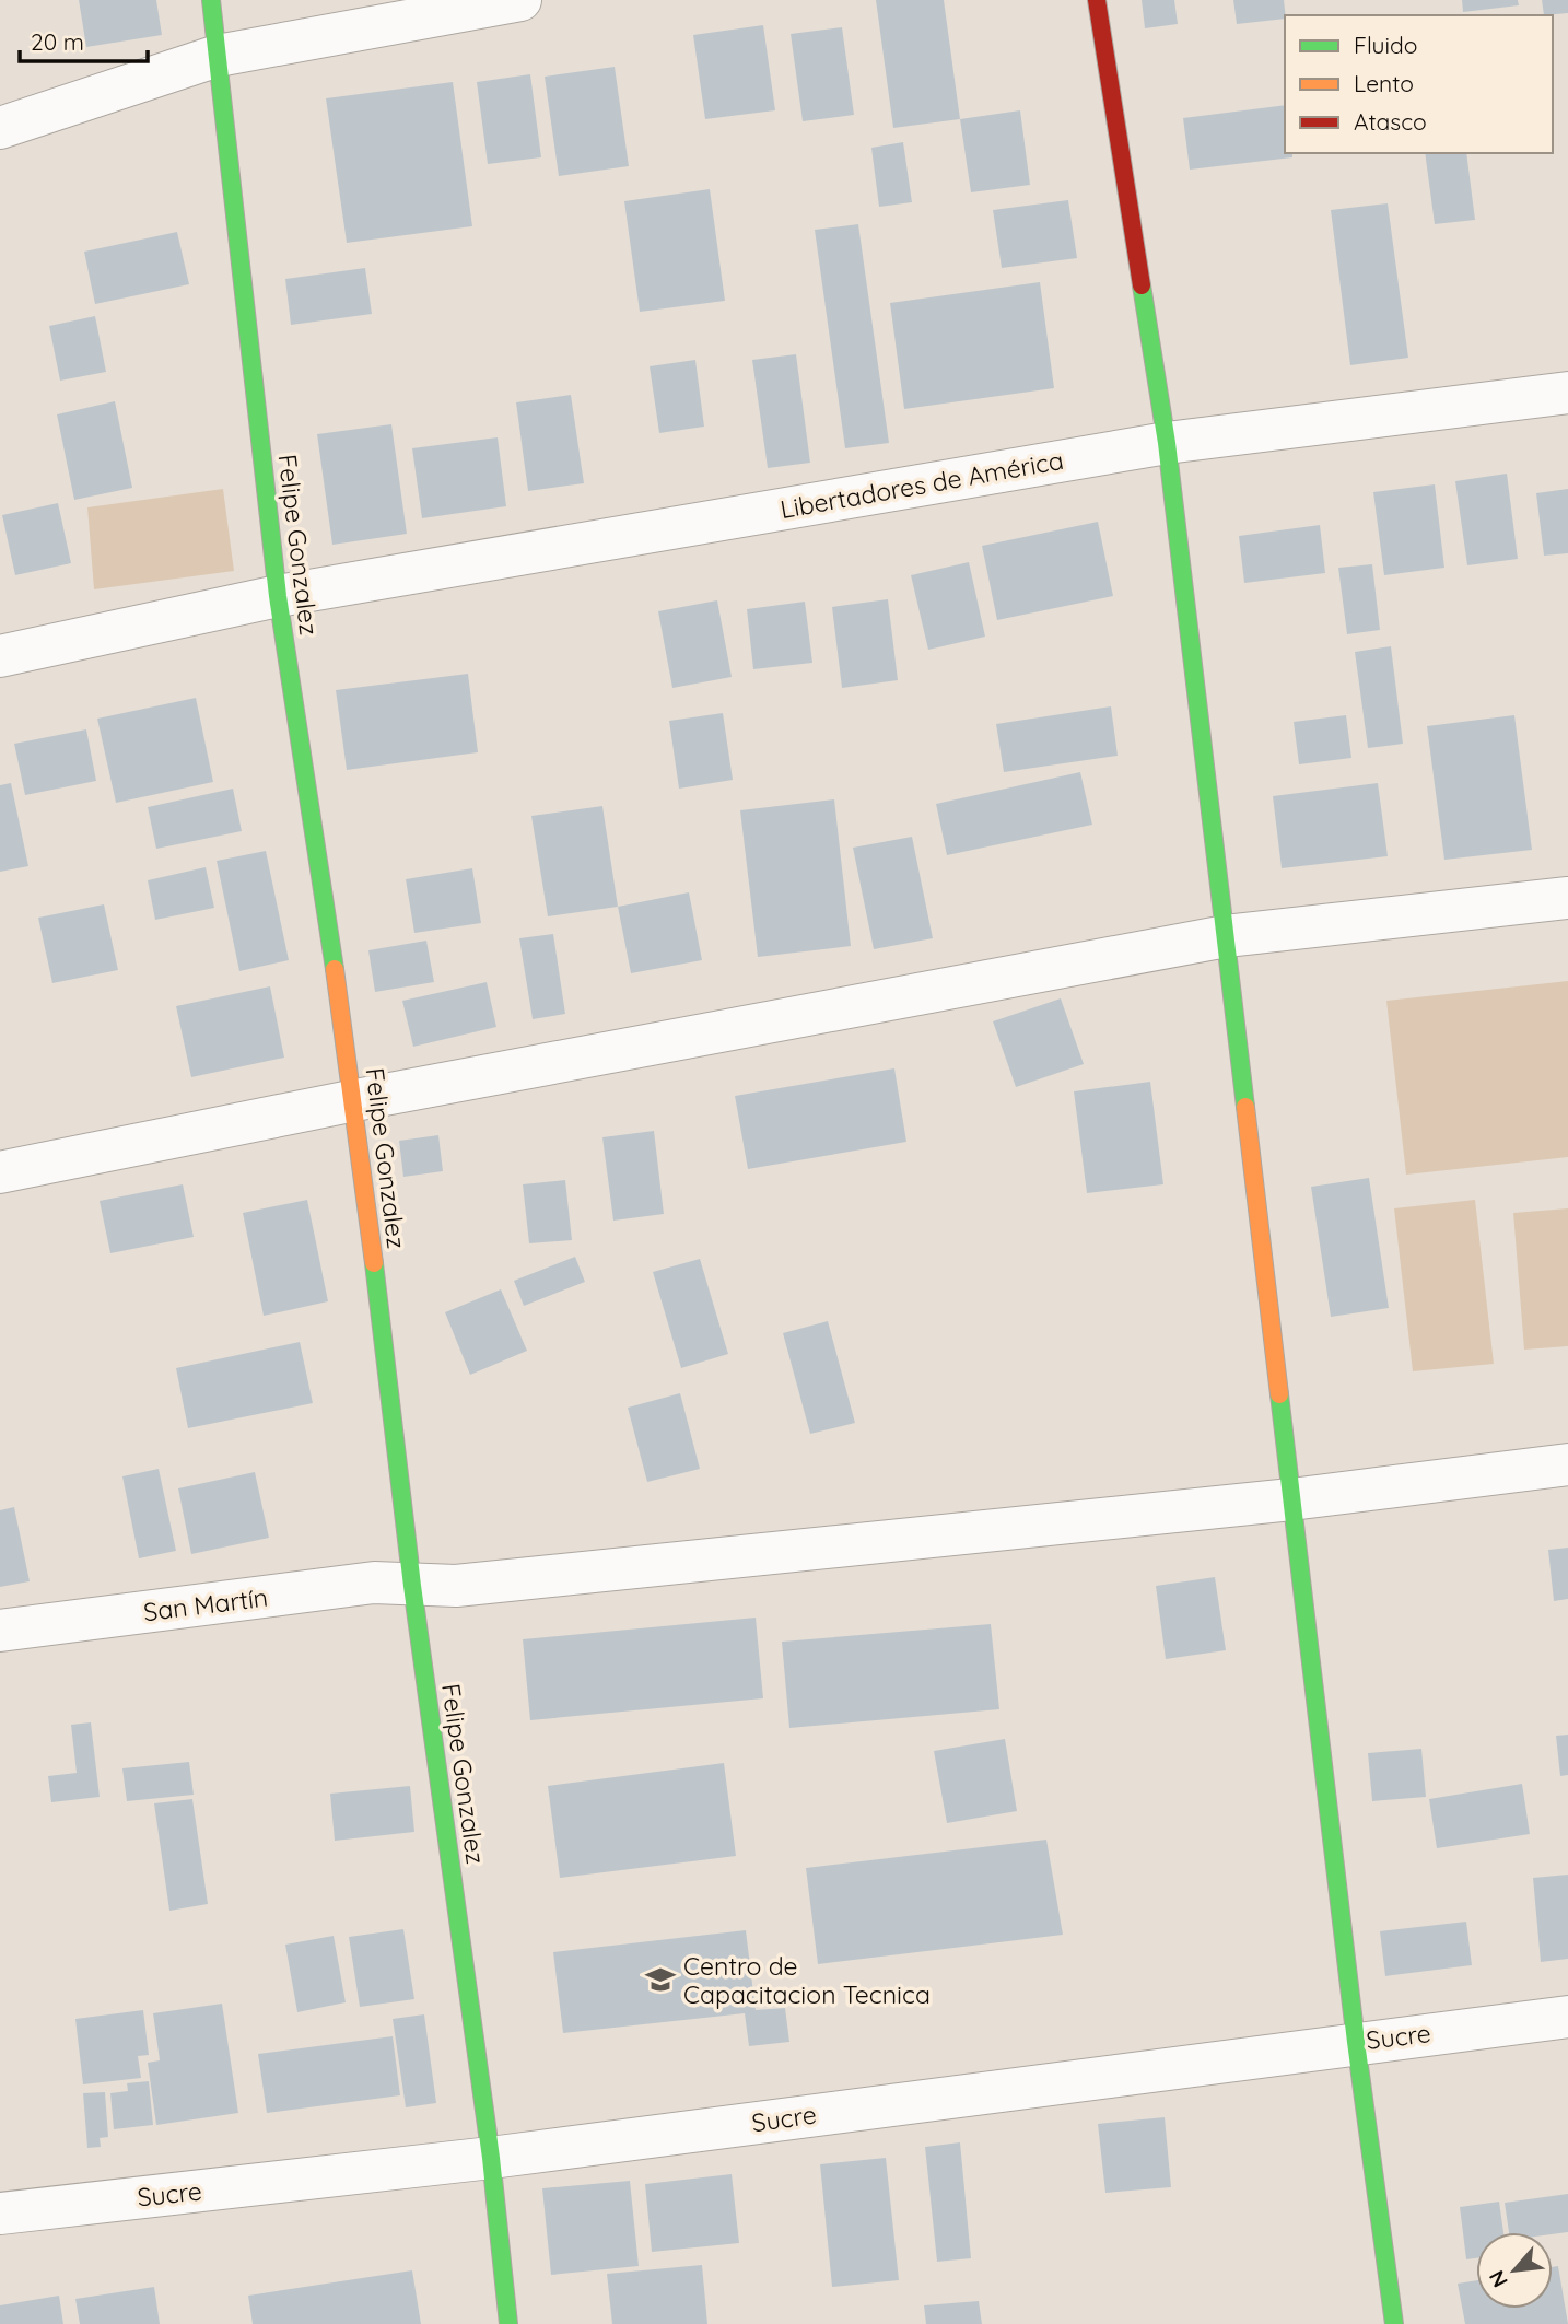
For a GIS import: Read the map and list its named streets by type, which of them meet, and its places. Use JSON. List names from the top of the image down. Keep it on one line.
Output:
{"streets":{"street":["Libertadores de América","Felipe Gonzalez","San Martín","Sucre"]},"crossings":[["Libertadores de América","Felipe Gonzalez"],["Felipe Gonzalez","San Martín"],["Felipe Gonzalez","Sucre"]],"places":{"school or university":["Centro de Capacitacion Tecnica"]},"legend":["Fluido","Lento","Atasco"],"scale_bar":"20 m","north":"bottom left"}
